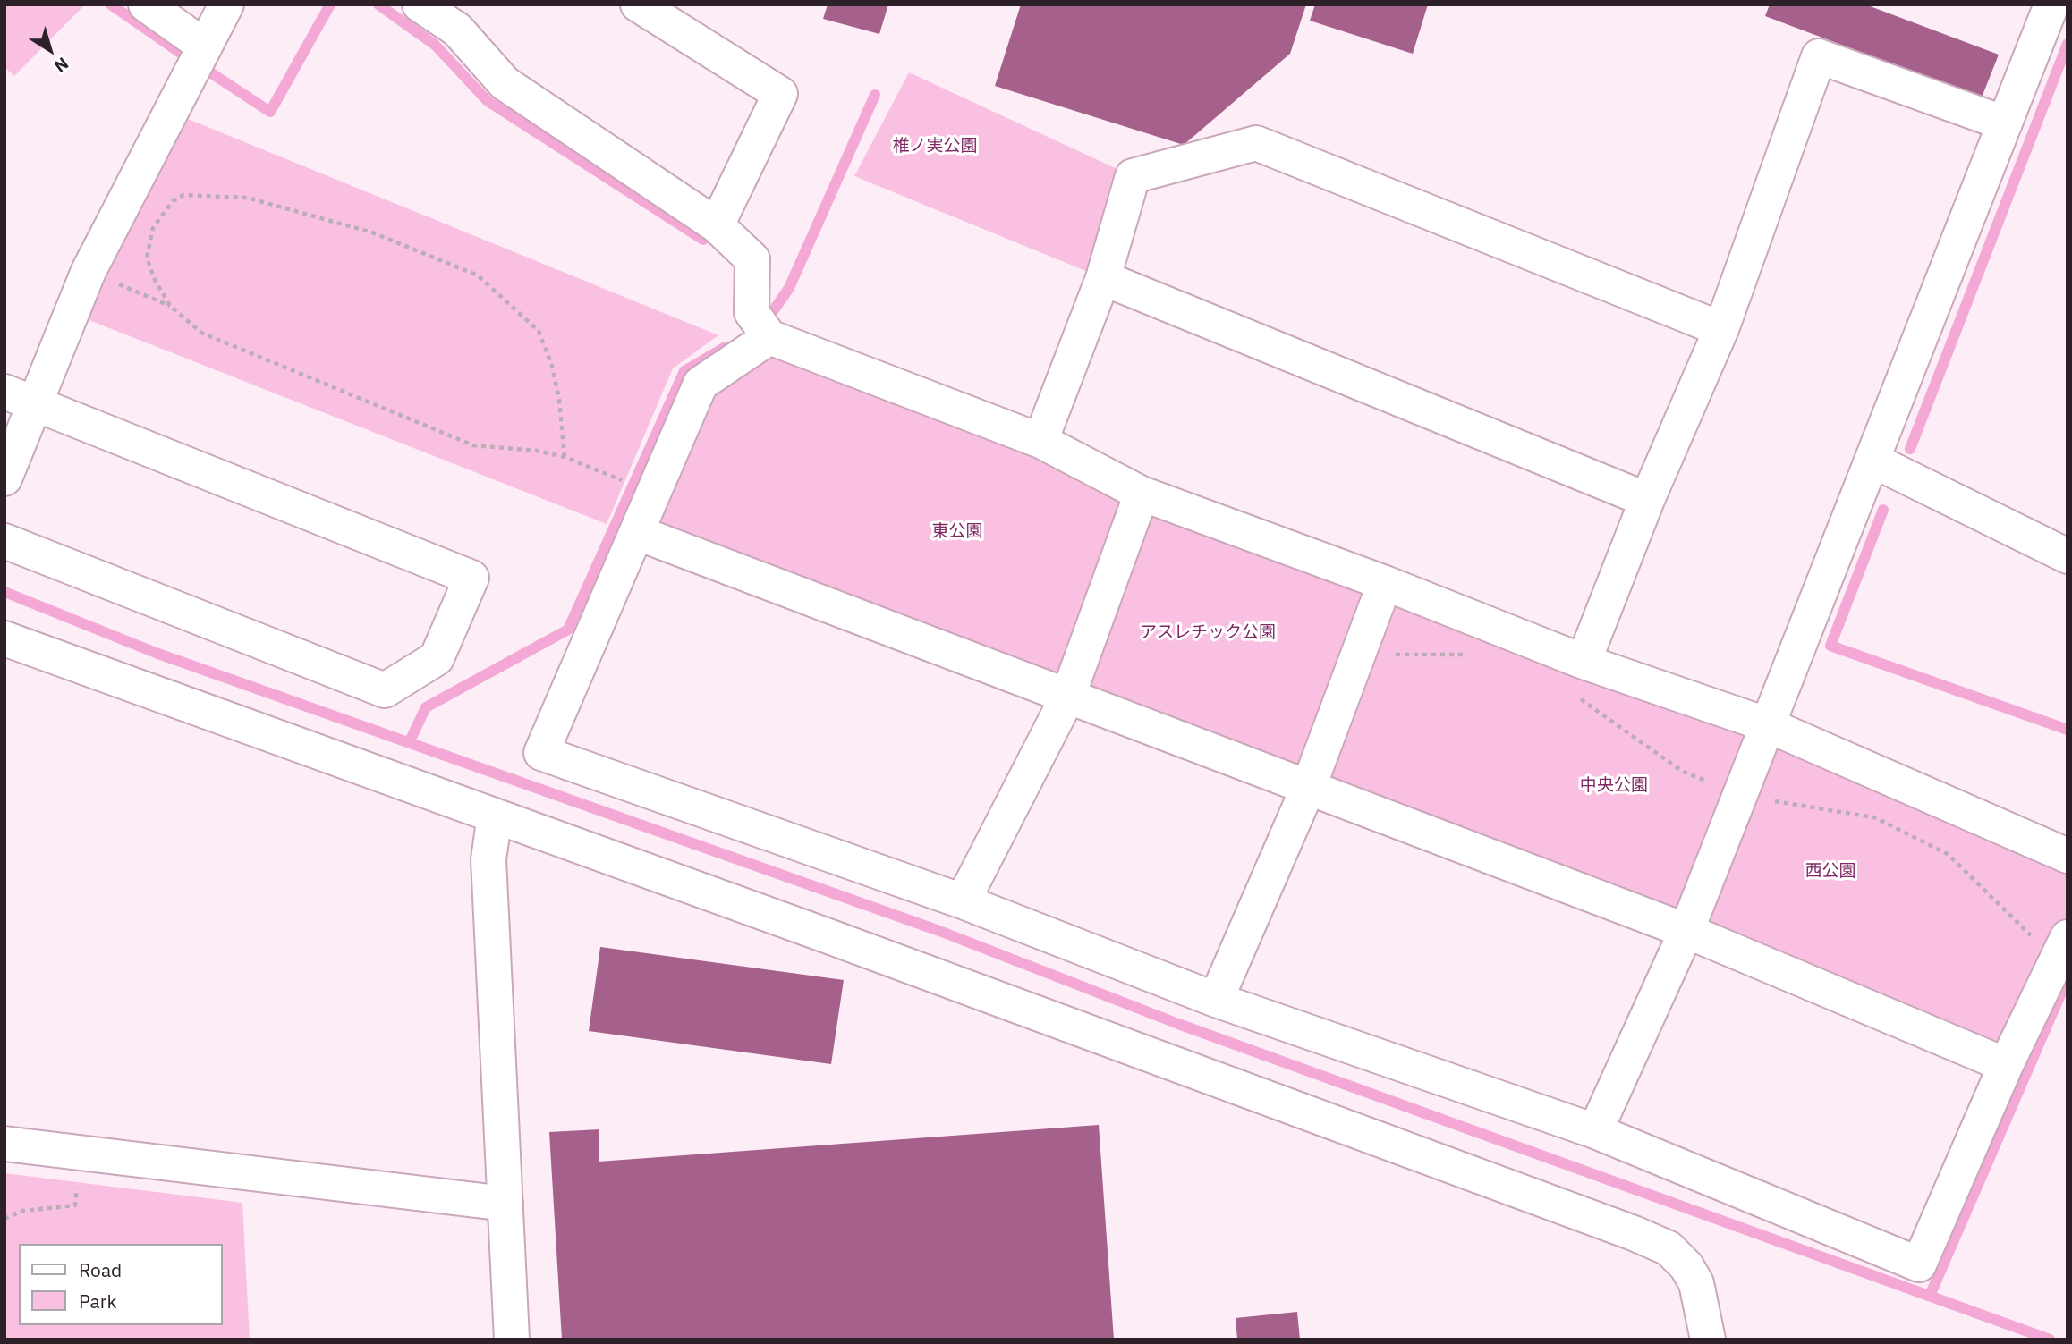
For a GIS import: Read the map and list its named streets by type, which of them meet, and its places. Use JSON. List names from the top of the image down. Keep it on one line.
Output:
{"parks":["椎ノ実公園","東公園","アスレチック公園","中央公園","西公園"],"legend":["Road","Park"],"north":"bottom right"}
